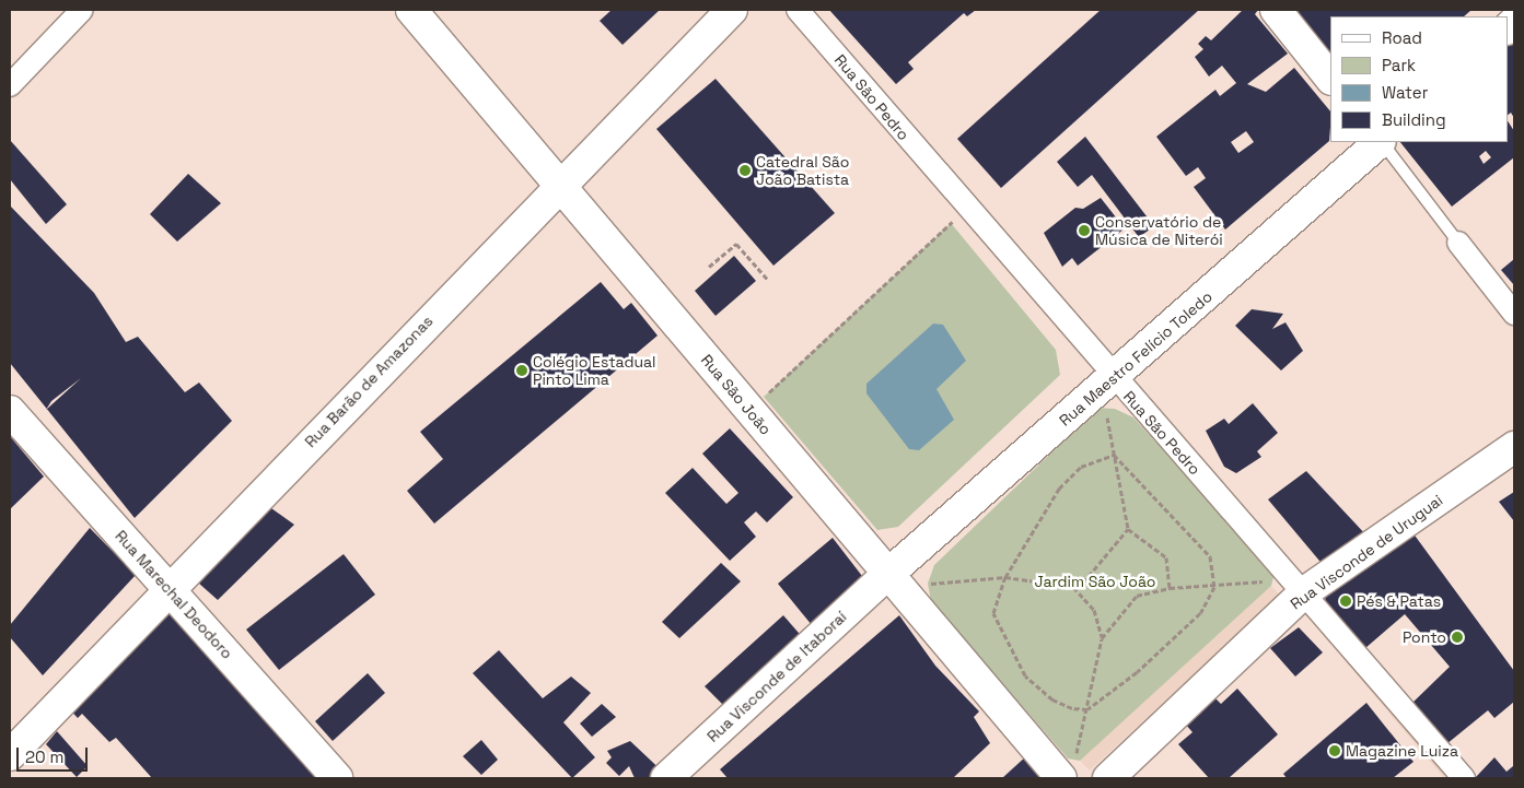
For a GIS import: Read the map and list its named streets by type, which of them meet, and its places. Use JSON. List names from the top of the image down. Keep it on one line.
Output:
{"streets":{"street":["Rua São Pedro","Rua Maestro Felício Toledo","Rua Barão de Amazonas","Rua São João","Rua Visconde de Uruguai","Rua Marechal Deodoro","Rua Visconde de Itaboraí"]},"crossings":[["Rua São Pedro","Rua Maestro Felício Toledo"],["Rua São Pedro","Rua Visconde de Uruguai"],["Rua Maestro Felício Toledo","Rua São João"],["Rua Maestro Felício Toledo","Rua Visconde de Itaboraí"],["Rua Barão de Amazonas","Rua São João"],["Rua Barão de Amazonas","Rua Marechal Deodoro"],["Rua São João","Rua Visconde de Itaboraí"]],"parks":["Jardim São João"],"places":["Catedral São João Batista","Conservatório de Música de Niterói","Colégio Estadual Pinto Lima","Pés & Patas","Ponto","Magazine Luiza"],"legend":["Road","Park","Water","Building"],"scale_bar":"20 m"}
